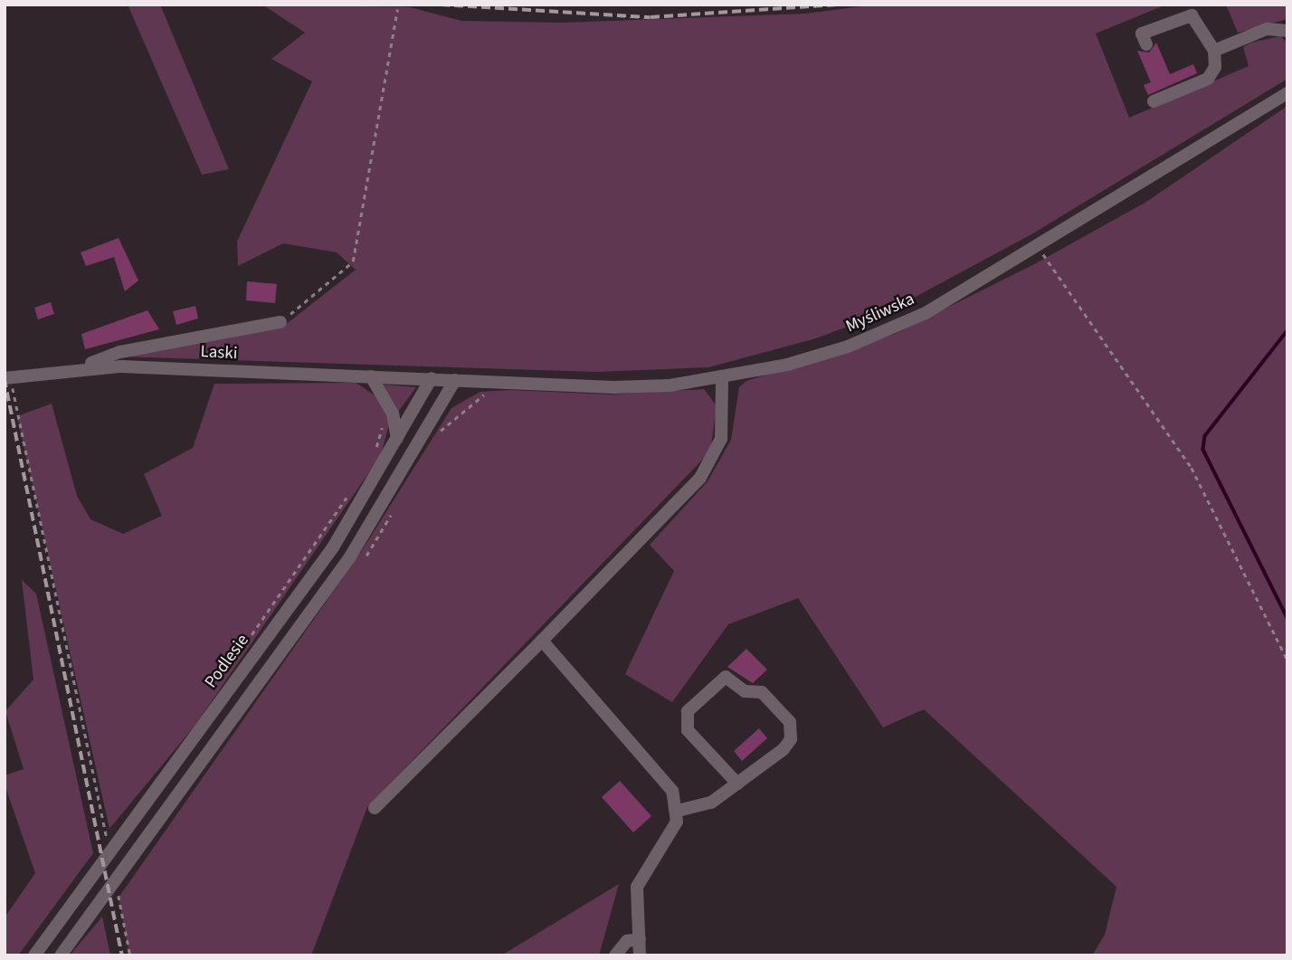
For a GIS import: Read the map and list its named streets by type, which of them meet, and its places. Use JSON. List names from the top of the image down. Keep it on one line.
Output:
{"streets":{"street":["Myśliwska","Laski","Podlesie"]},"crossings":[["Myśliwska","Laski"],["Myśliwska","Podlesie"],["Laski","Podlesie"]]}
